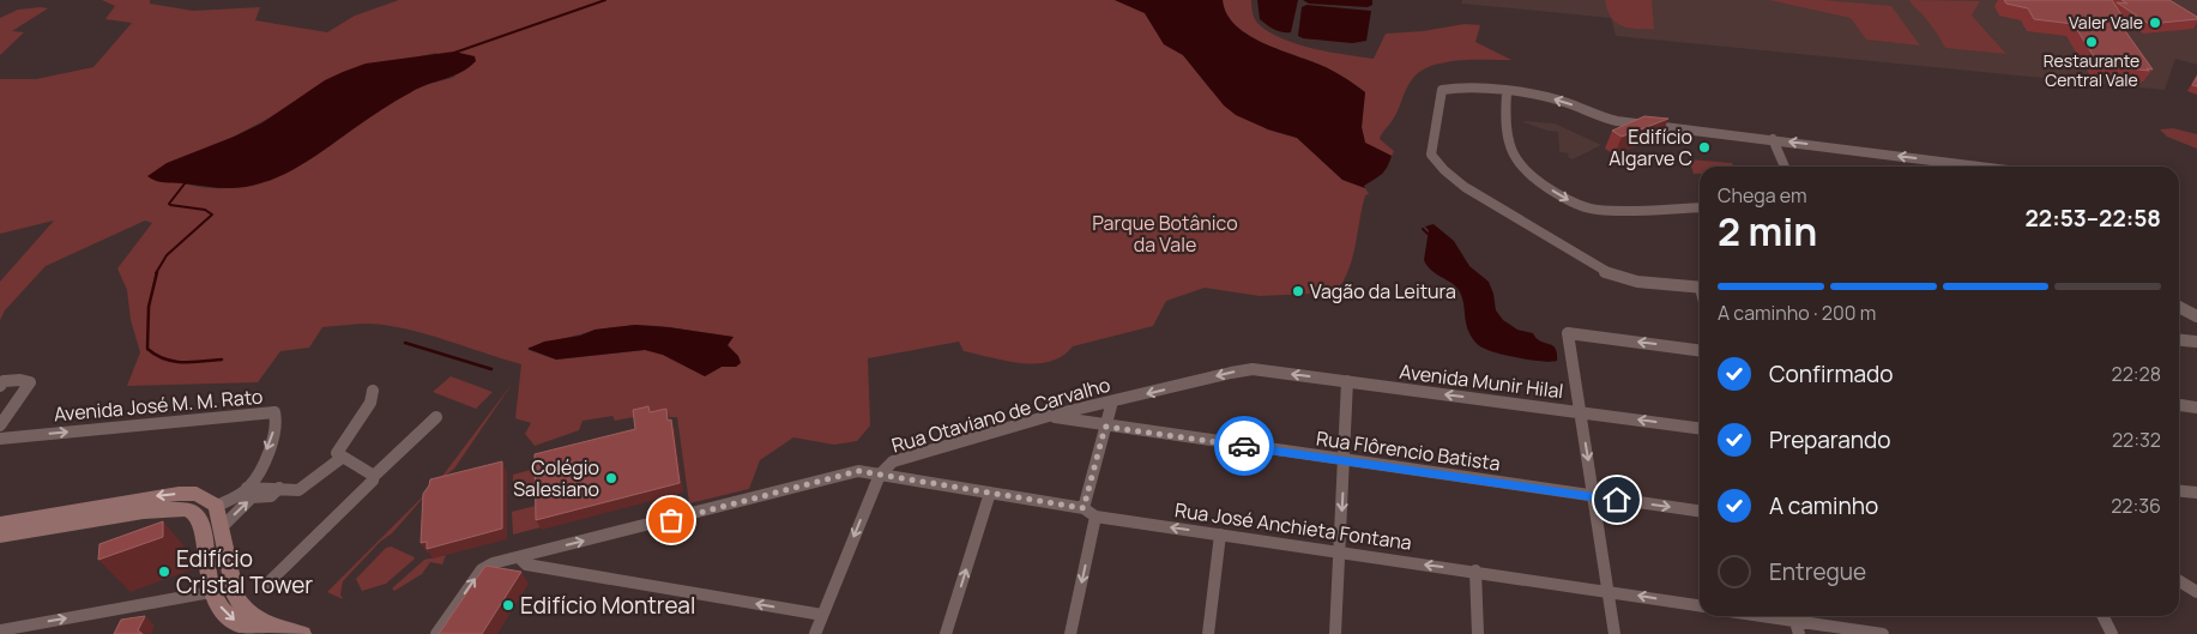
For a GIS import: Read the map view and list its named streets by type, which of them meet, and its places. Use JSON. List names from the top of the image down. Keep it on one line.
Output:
{"streets":{"street":["Avenida Munir Hilal","Avenida José M. M. Rato","Rua Otaviano de Carvalho","Rua Flôrencio Batista","Rua José Anchieta Fontana"]},"crossings":[["Avenida Munir Hilal","Rua Otaviano de Carvalho"],["Rua Otaviano de Carvalho","Rua Flôrencio Batista"],["Rua Otaviano de Carvalho","Rua José Anchieta Fontana"]],"one_way":["Avenida Munir Hilal","Rua José Anchieta Fontana"],"parks":["Parque Botânico da Vale"],"places":["Valer Vale","Restaurante Central Vale","Edifício Algarve C","Vagão da Leitura","Colégio Salesiano","Edifício Cristal Tower","Edifício Montreal"],"page":{"heading":["2 min","Chega em","22:53–22:58"],"bar":"A caminho · 200 m","list":[["Confirmado","22:28"],["Preparando","22:32"],["A caminho","22:36"],"Entregue"]}}
